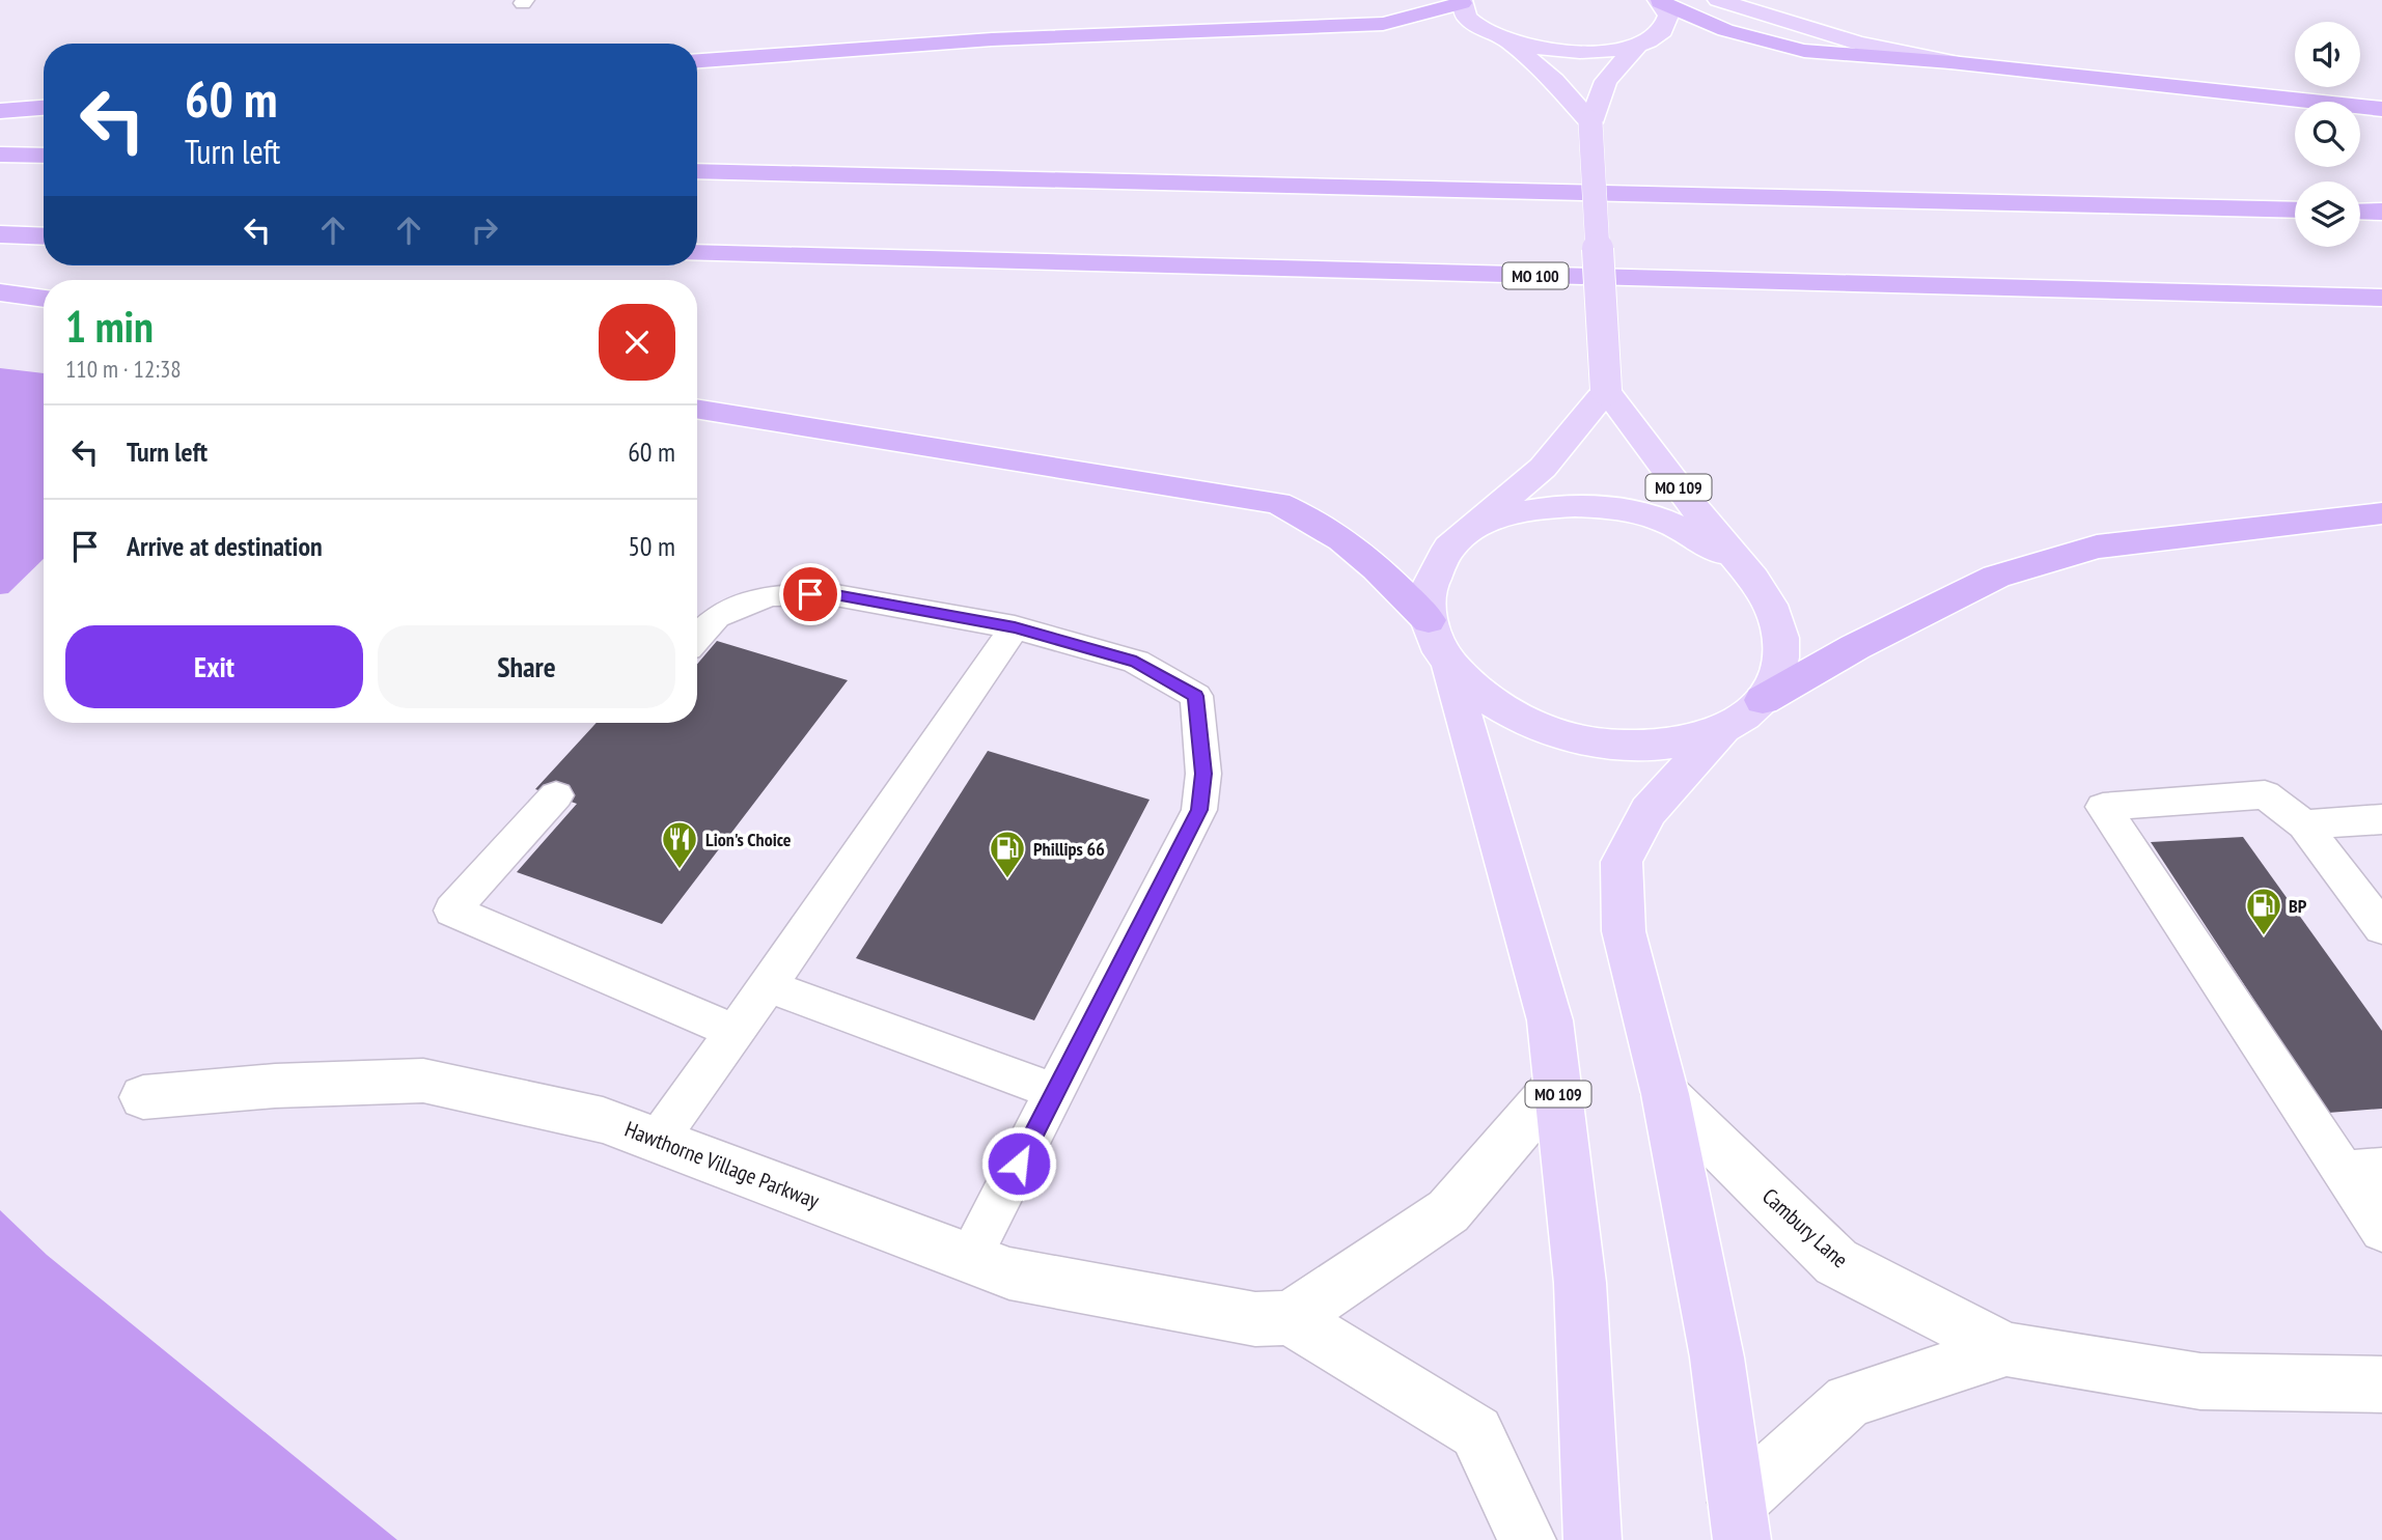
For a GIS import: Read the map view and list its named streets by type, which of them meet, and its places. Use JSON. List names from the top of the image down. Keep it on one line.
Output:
{"streets":{"highway":["MO 100"],"main road":["MO 109"],"street":["Hawthorne Village Parkway","Cambury Lane"]},"crossings":[["MO 109","Cambury Lane"]],"places":{"restaurant":["Lion's Choice"],"fuel station":["Phillips 66","BP"]},"page":{"turn":["60 m","Turn left"],"heading":["1 min","110 m · 12:38"],"list":[{"name":"Turn left","value":"60 m"},{"name":"Arrive at destination","value":"50 m"}],"buttons":["Exit","Share"]}}
